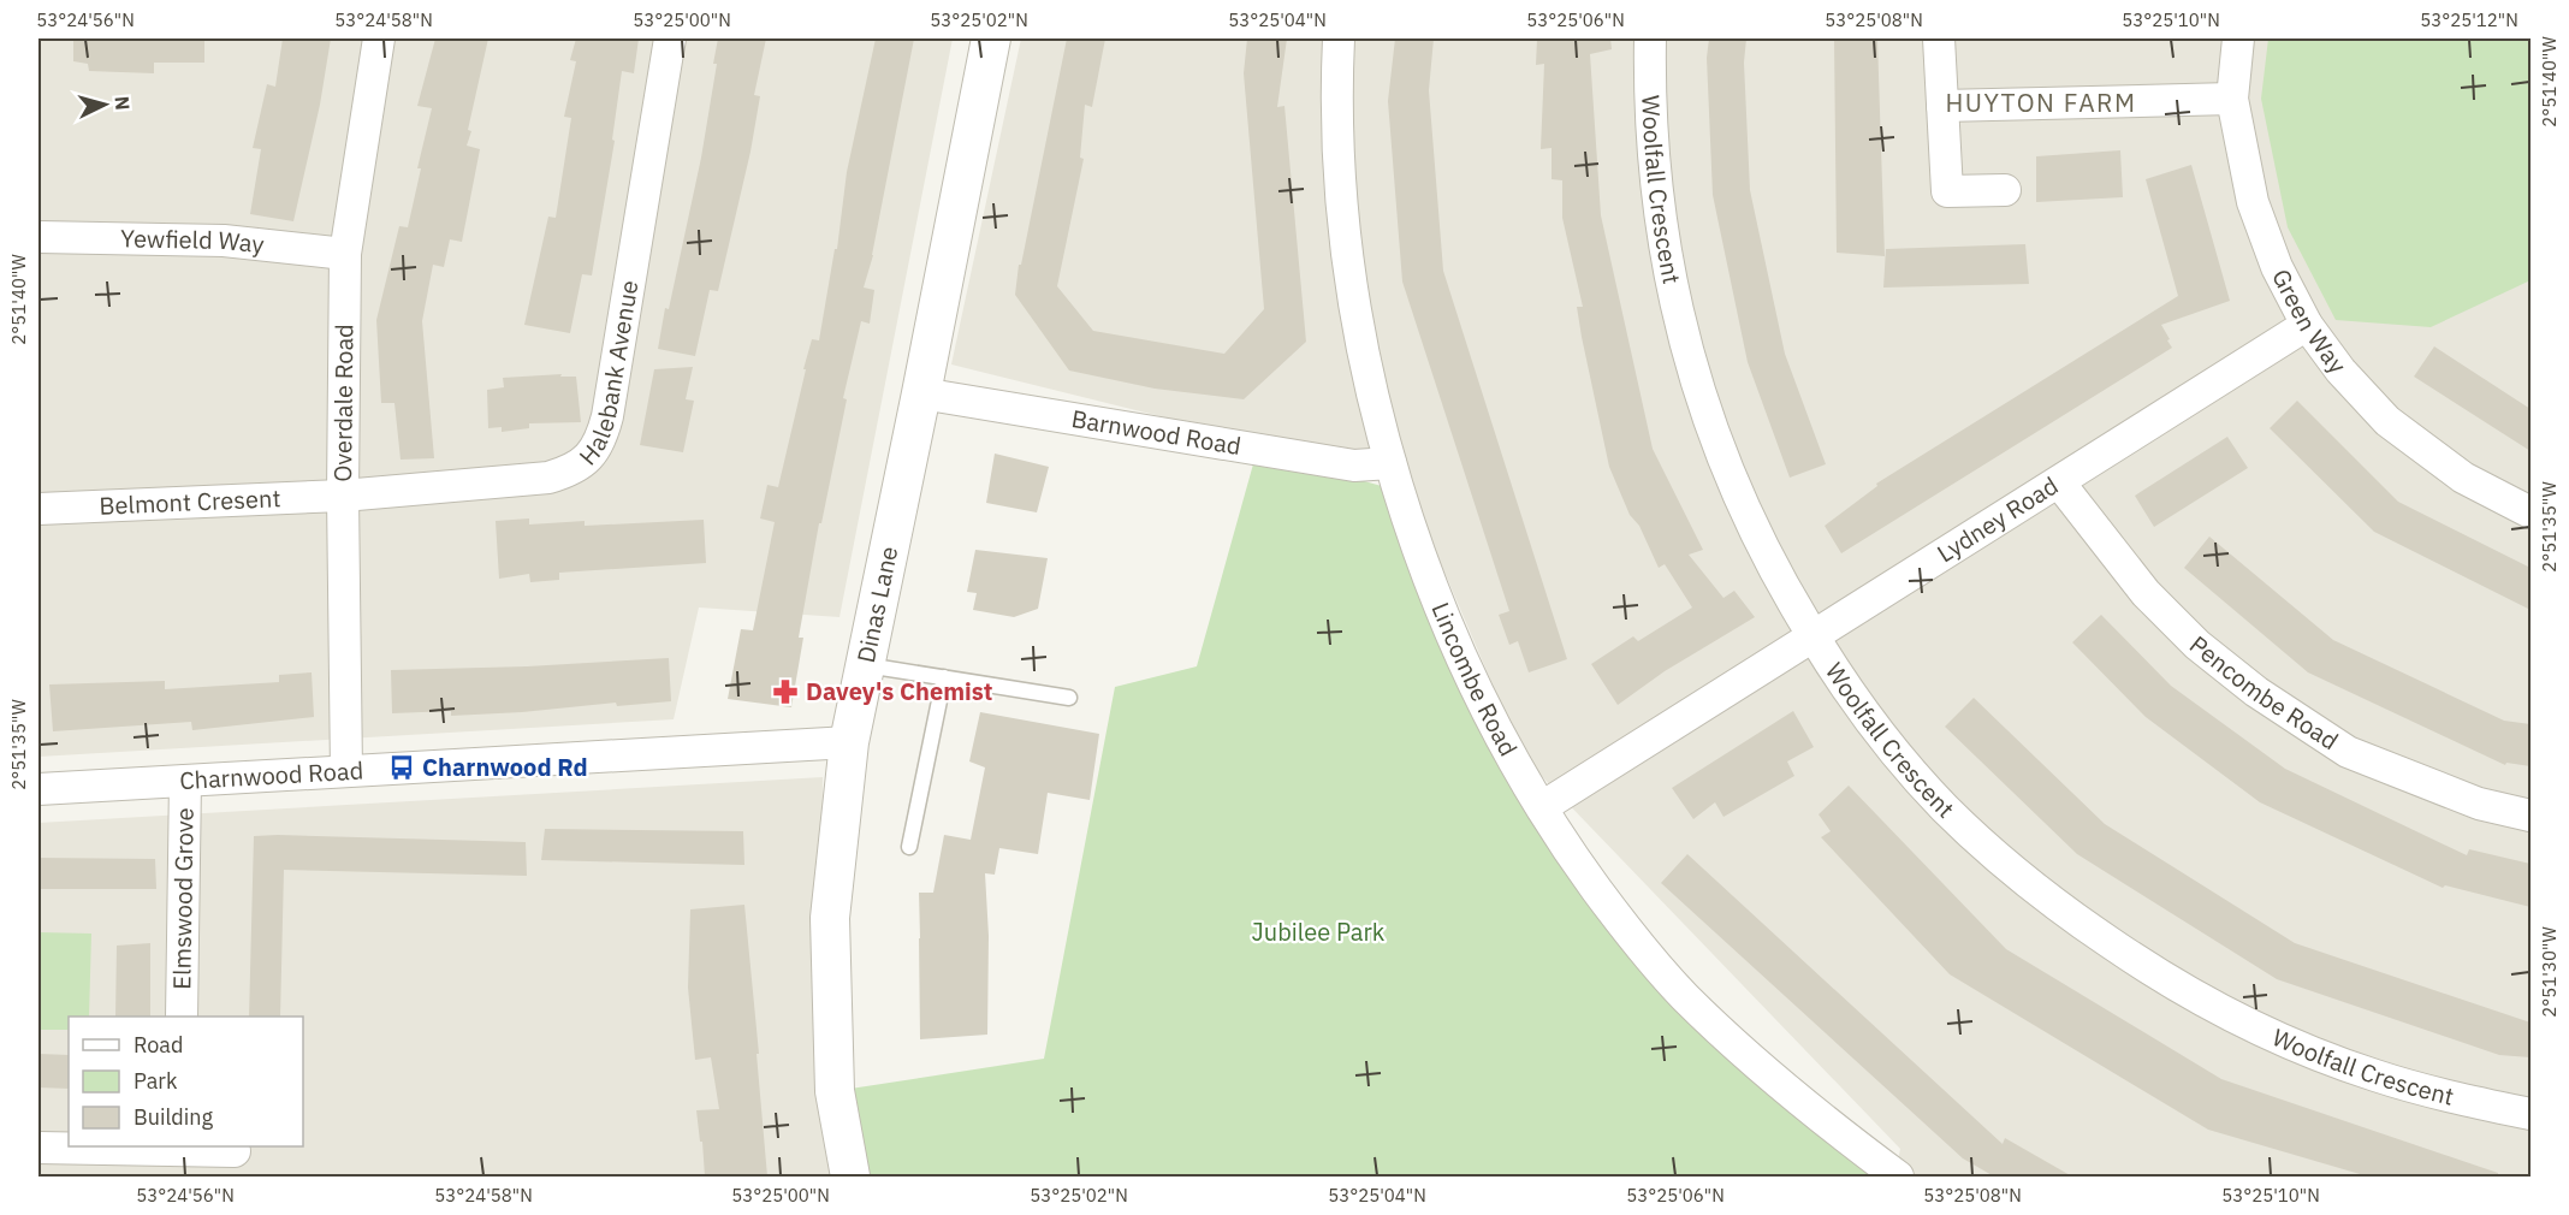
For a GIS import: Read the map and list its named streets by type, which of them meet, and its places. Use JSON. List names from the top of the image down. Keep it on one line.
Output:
{"streets":{"street":["Woolfall Crescent","Yewfield Way","Green Way","Halebank Avenue","Overdale Road","Barnwood Road","Belmont Cresent","Lydney Road","Dinas Lane","Lincombe Road","Pencombe Road","Charnwood Road","Elmswood Grove"]},"crossings":[["Woolfall Crescent","Lydney Road"],["Yewfield Way","Overdale Road"],["Green Way","Lydney Road"],["Halebank Avenue","Overdale Road"],["Halebank Avenue","Belmont Cresent"],["Overdale Road","Belmont Cresent"],["Overdale Road","Charnwood Road"],["Barnwood Road","Dinas Lane"],["Barnwood Road","Lincombe Road"],["Lydney Road","Lincombe Road"],["Lydney Road","Pencombe Road"],["Dinas Lane","Charnwood Road"],["Charnwood Road","Elmswood Grove"]],"districts":["HUYTON FARM"],"parks":["Jubilee Park"],"places":{"pharmacy":["Davey's Chemist"],"bus stop":["Charnwood Rd"]},"legend":["Road","Park","Building"],"north":"right","coordinates":["53°24'56\"N","53°24'58\"N","53°25'00\"N","53°25'02\"N","53°25'04\"N","53°25'06\"N","53°25'08\"N","53°25'10\"N","53°25'12\"N","2°51'40\"W","2°51'35\"W","2°51'30\"W"]}
